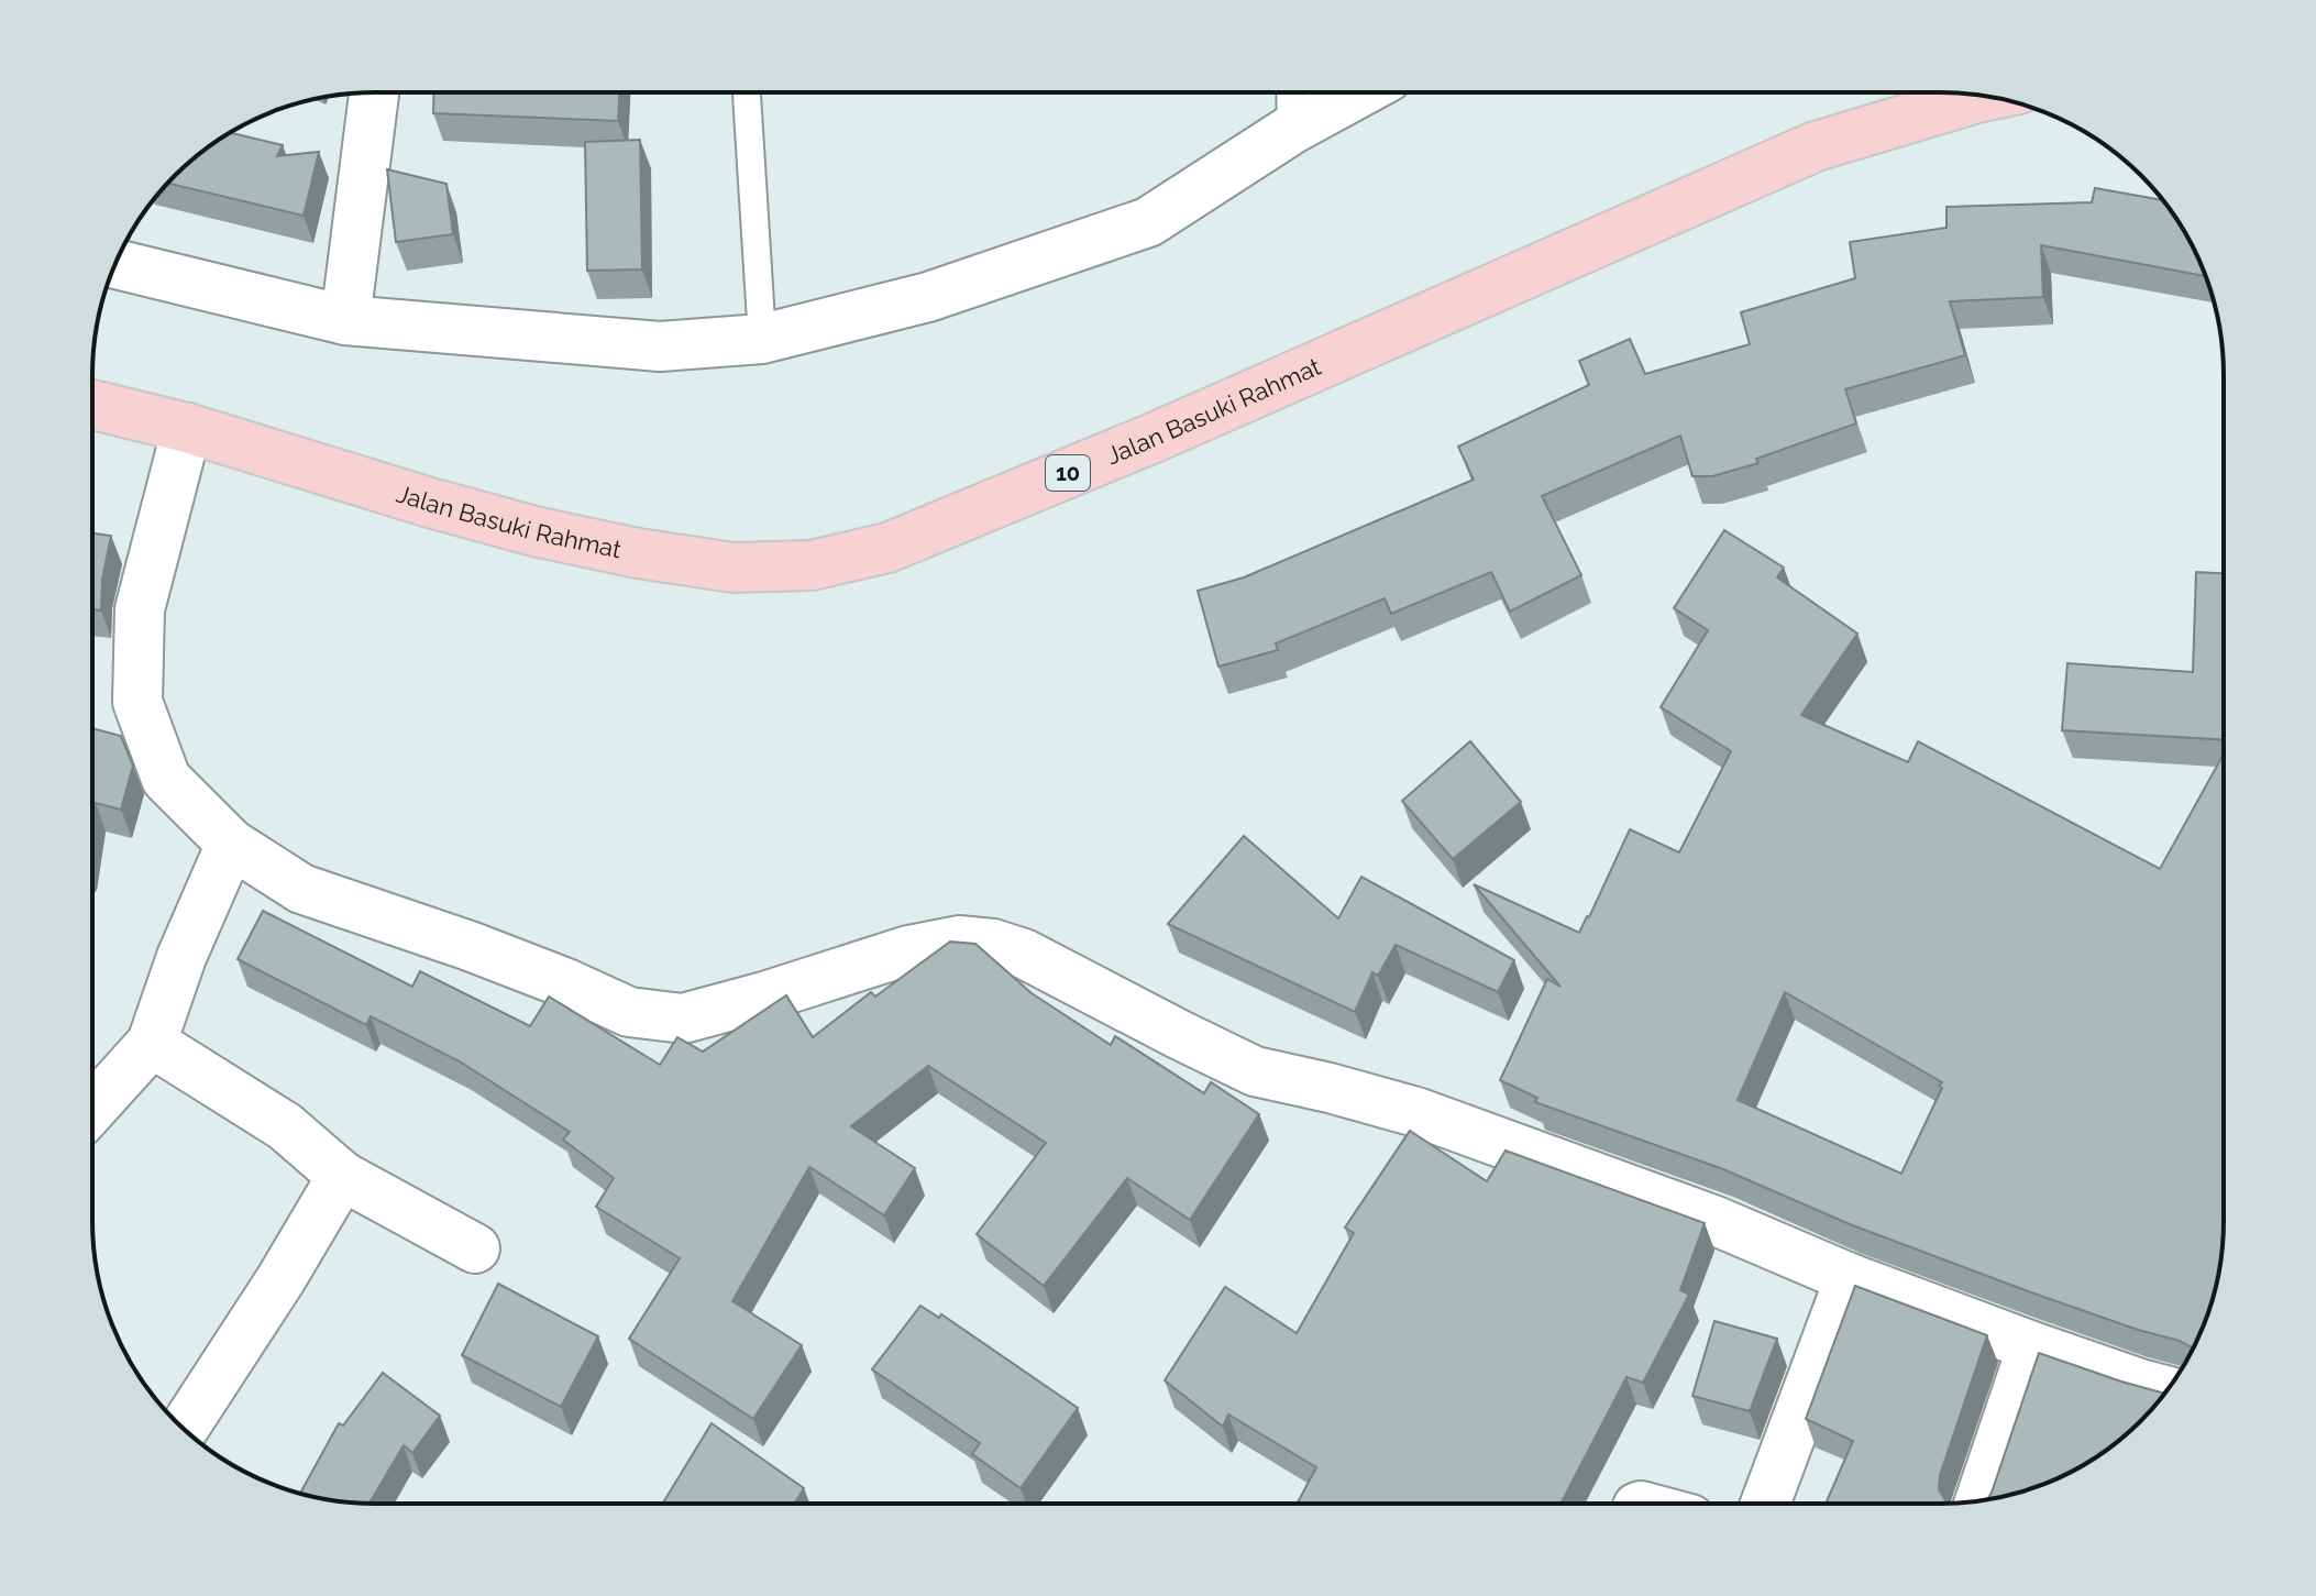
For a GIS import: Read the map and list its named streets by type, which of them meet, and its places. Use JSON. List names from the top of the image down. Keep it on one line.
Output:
{"streets":{"highway":["Jalan Basuki Rahmat","10"]}}
